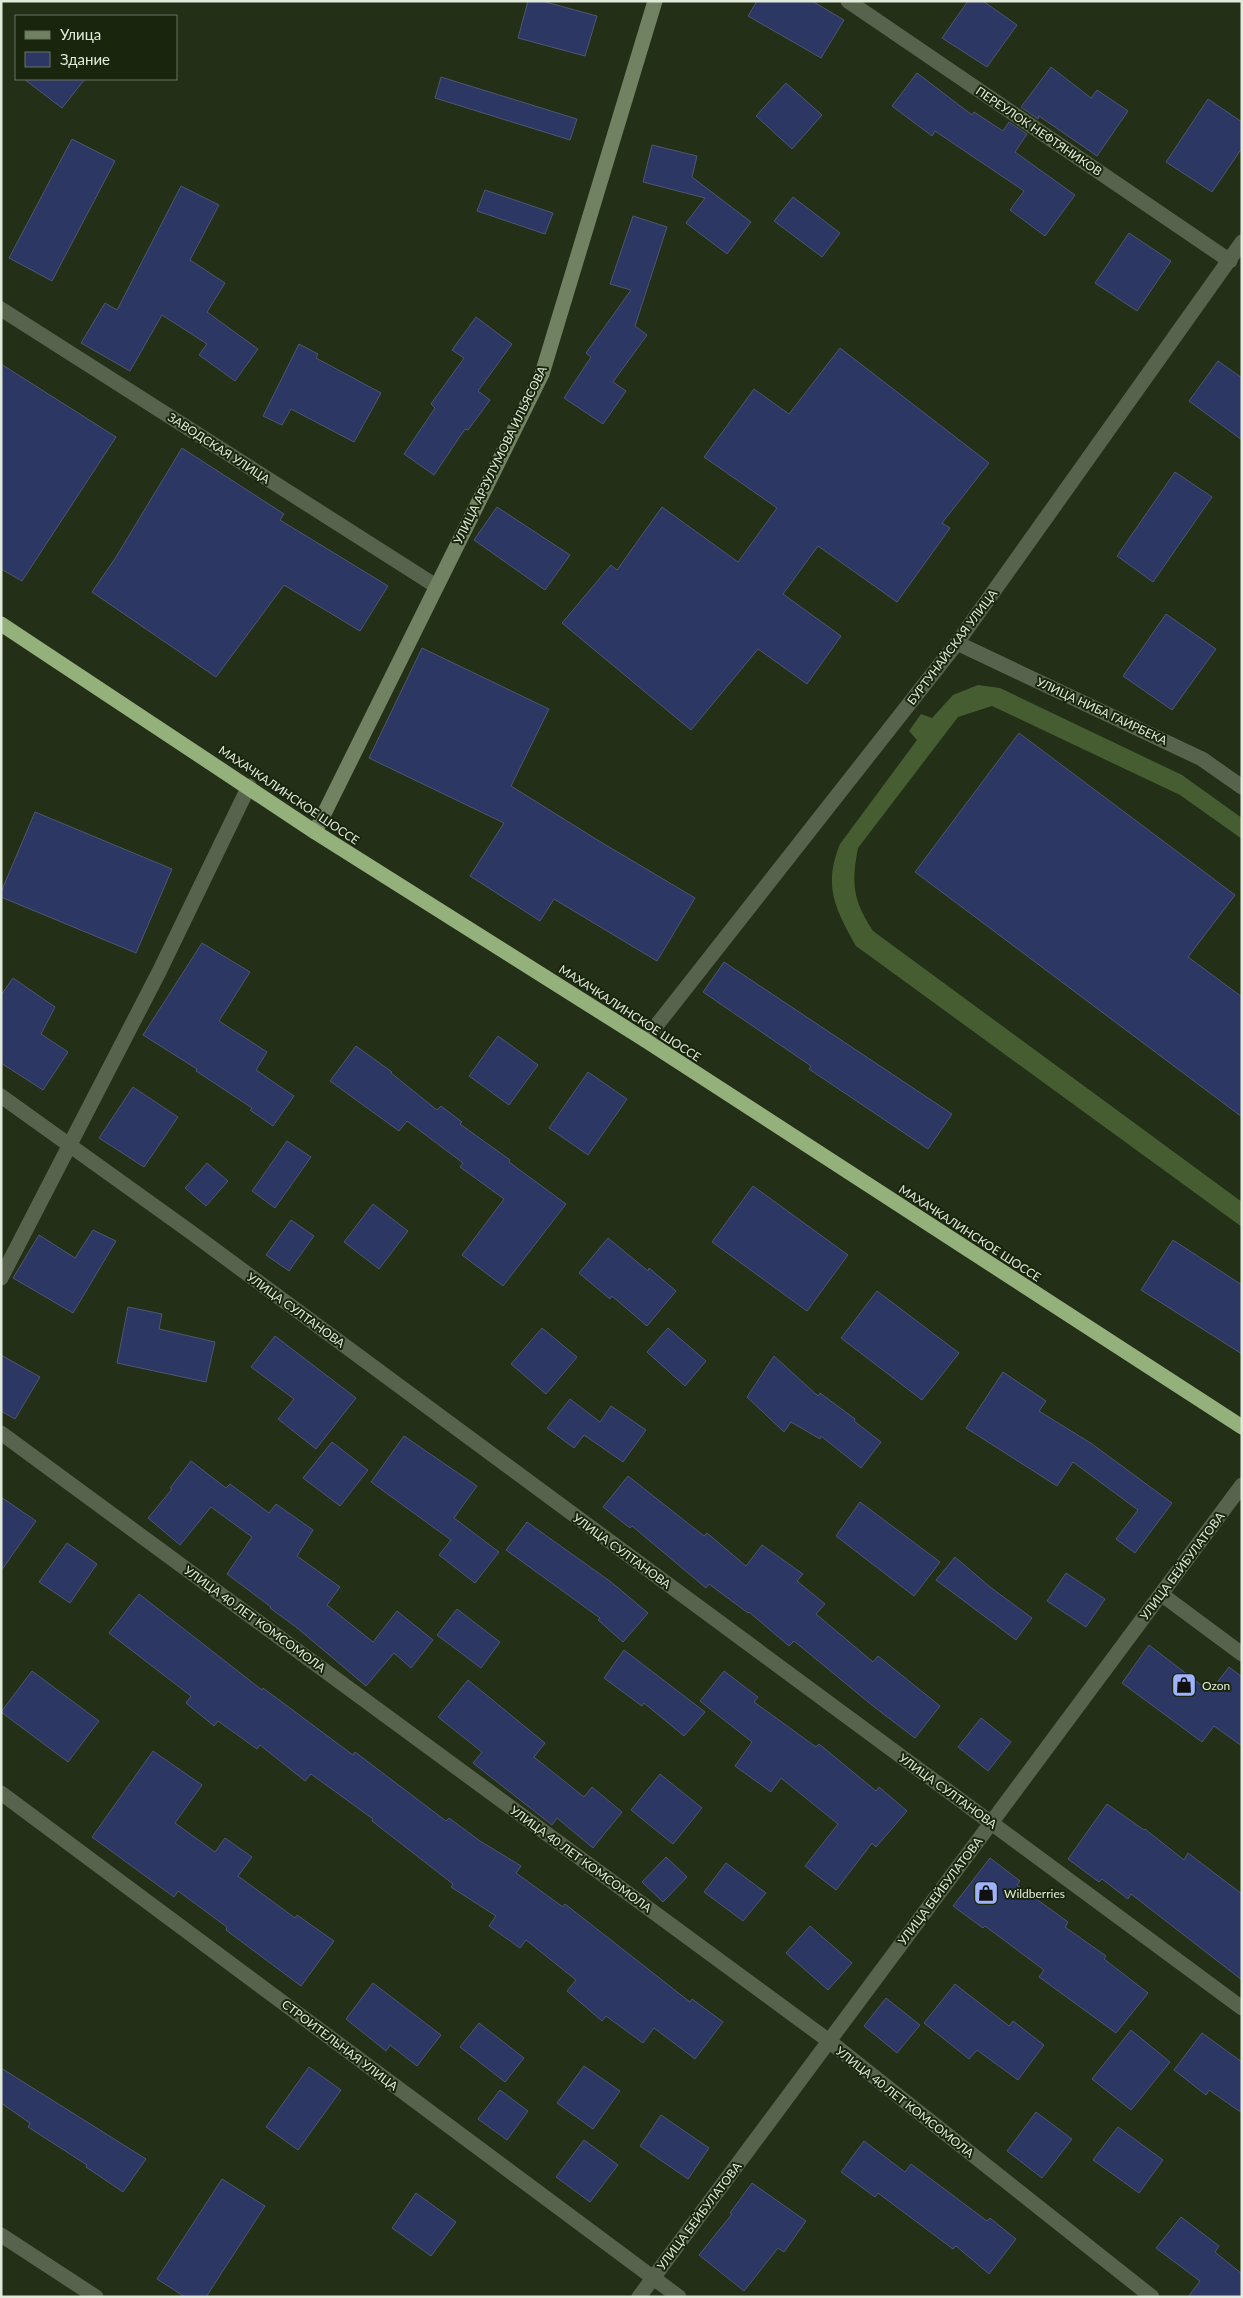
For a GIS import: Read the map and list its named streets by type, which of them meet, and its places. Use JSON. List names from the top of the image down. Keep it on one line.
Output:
{"streets":{"highway":["МАХАЧКАЛИНСКОЕ ШОССЕ"],"street":["ПЕРЕУЛОК НЕФТЯНИКОВ","ЗАВОДСКАЯ УЛИЦА","УЛИЦА АРЗУЛУМОВА ИЛЬЯСОВА","БУРТУНАЙСКАЯ УЛИЦА","УЛИЦА НИБА ГАИРБЕКА","УЛИЦА СУЛТАНОВА","УЛИЦА БЕЙБУЛАТОВА","УЛИЦА 40 ЛЕТ КОМСОМОЛА","СТРОИТЕЛЬНАЯ УЛИЦА"]},"crossings":[["ПЕРЕУЛОК НЕФТЯНИКОВ","БУРТУНАЙСКАЯ УЛИЦА"],["ЗАВОДСКАЯ УЛИЦА","УЛИЦА АРЗУЛУМОВА ИЛЬЯСОВА"],["УЛИЦА АРЗУЛУМОВА ИЛЬЯСОВА","МАХАЧКАЛИНСКОЕ ШОССЕ"],["БУРТУНАЙСКАЯ УЛИЦА","УЛИЦА НИБА ГАИРБЕКА"],["БУРТУНАЙСКАЯ УЛИЦА","МАХАЧКАЛИНСКОЕ ШОССЕ"],["УЛИЦА СУЛТАНОВА","УЛИЦА БЕЙБУЛАТОВА"],["УЛИЦА БЕЙБУЛАТОВА","УЛИЦА 40 ЛЕТ КОМСОМОЛА"],["УЛИЦА БЕЙБУЛАТОВА","СТРОИТЕЛЬНАЯ УЛИЦА"]],"places":{"shop":["Ozon","Wildberries"]},"legend":["Улица","Здание"]}
